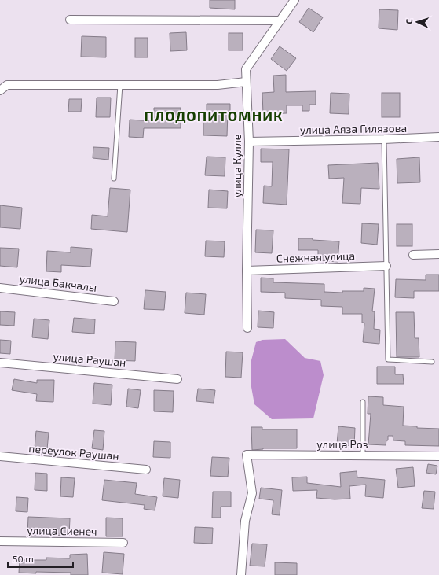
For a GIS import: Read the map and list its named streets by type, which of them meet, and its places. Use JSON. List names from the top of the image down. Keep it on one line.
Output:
{"streets":{"street":["улица Аяза Гилязова","улица Кулле","Снежная улица","улица Бакчалы","улица Раушан","улица Роз","переулок Раушан","улица Сиенеч"]},"crossings":[["улица Аяза Гилязова","улица Кулле"],["улица Кулле","Снежная улица"]],"districts":["ПЛОДОПИТОМНИК"],"scale_bar":"50 m","north":"left"}
